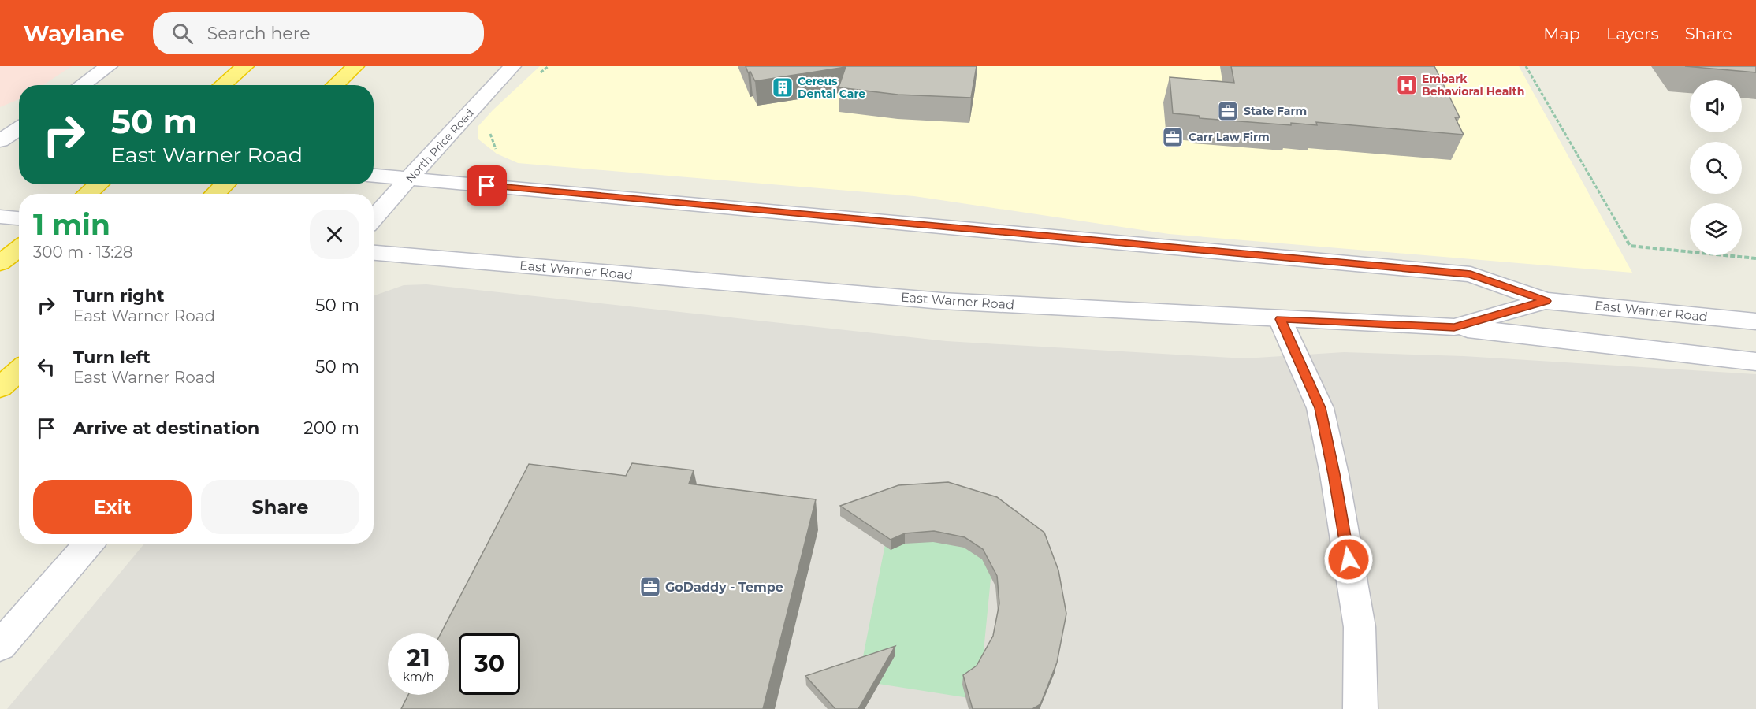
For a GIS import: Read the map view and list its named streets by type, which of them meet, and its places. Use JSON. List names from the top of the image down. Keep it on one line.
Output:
{"streets":{"main road":["North Price Road","East Warner Road"]},"crossings":[["North Price Road","East Warner Road"]],"places":{"hospital":["Embark Behavioral Health"],"building":["Cereus Dental Care"],"office":["State Farm","Carr Law Firm","GoDaddy - Tempe"]},"page":{"header":"Waylane","search":"Search here","nav":["Map","Layers","Share"],"turn":["50 m","East Warner Road"],"heading":["1 min","300 m · 13:28"],"list":[{"name":"Turn right","note":"East Warner Road","value":"50 m"},{"name":"Turn left","note":"East Warner Road","value":"50 m"},{"name":"Arrive at destination","value":"200 m"}],"buttons":["Exit","Share"],"speed":"21 km/h","limit":"30"}}
